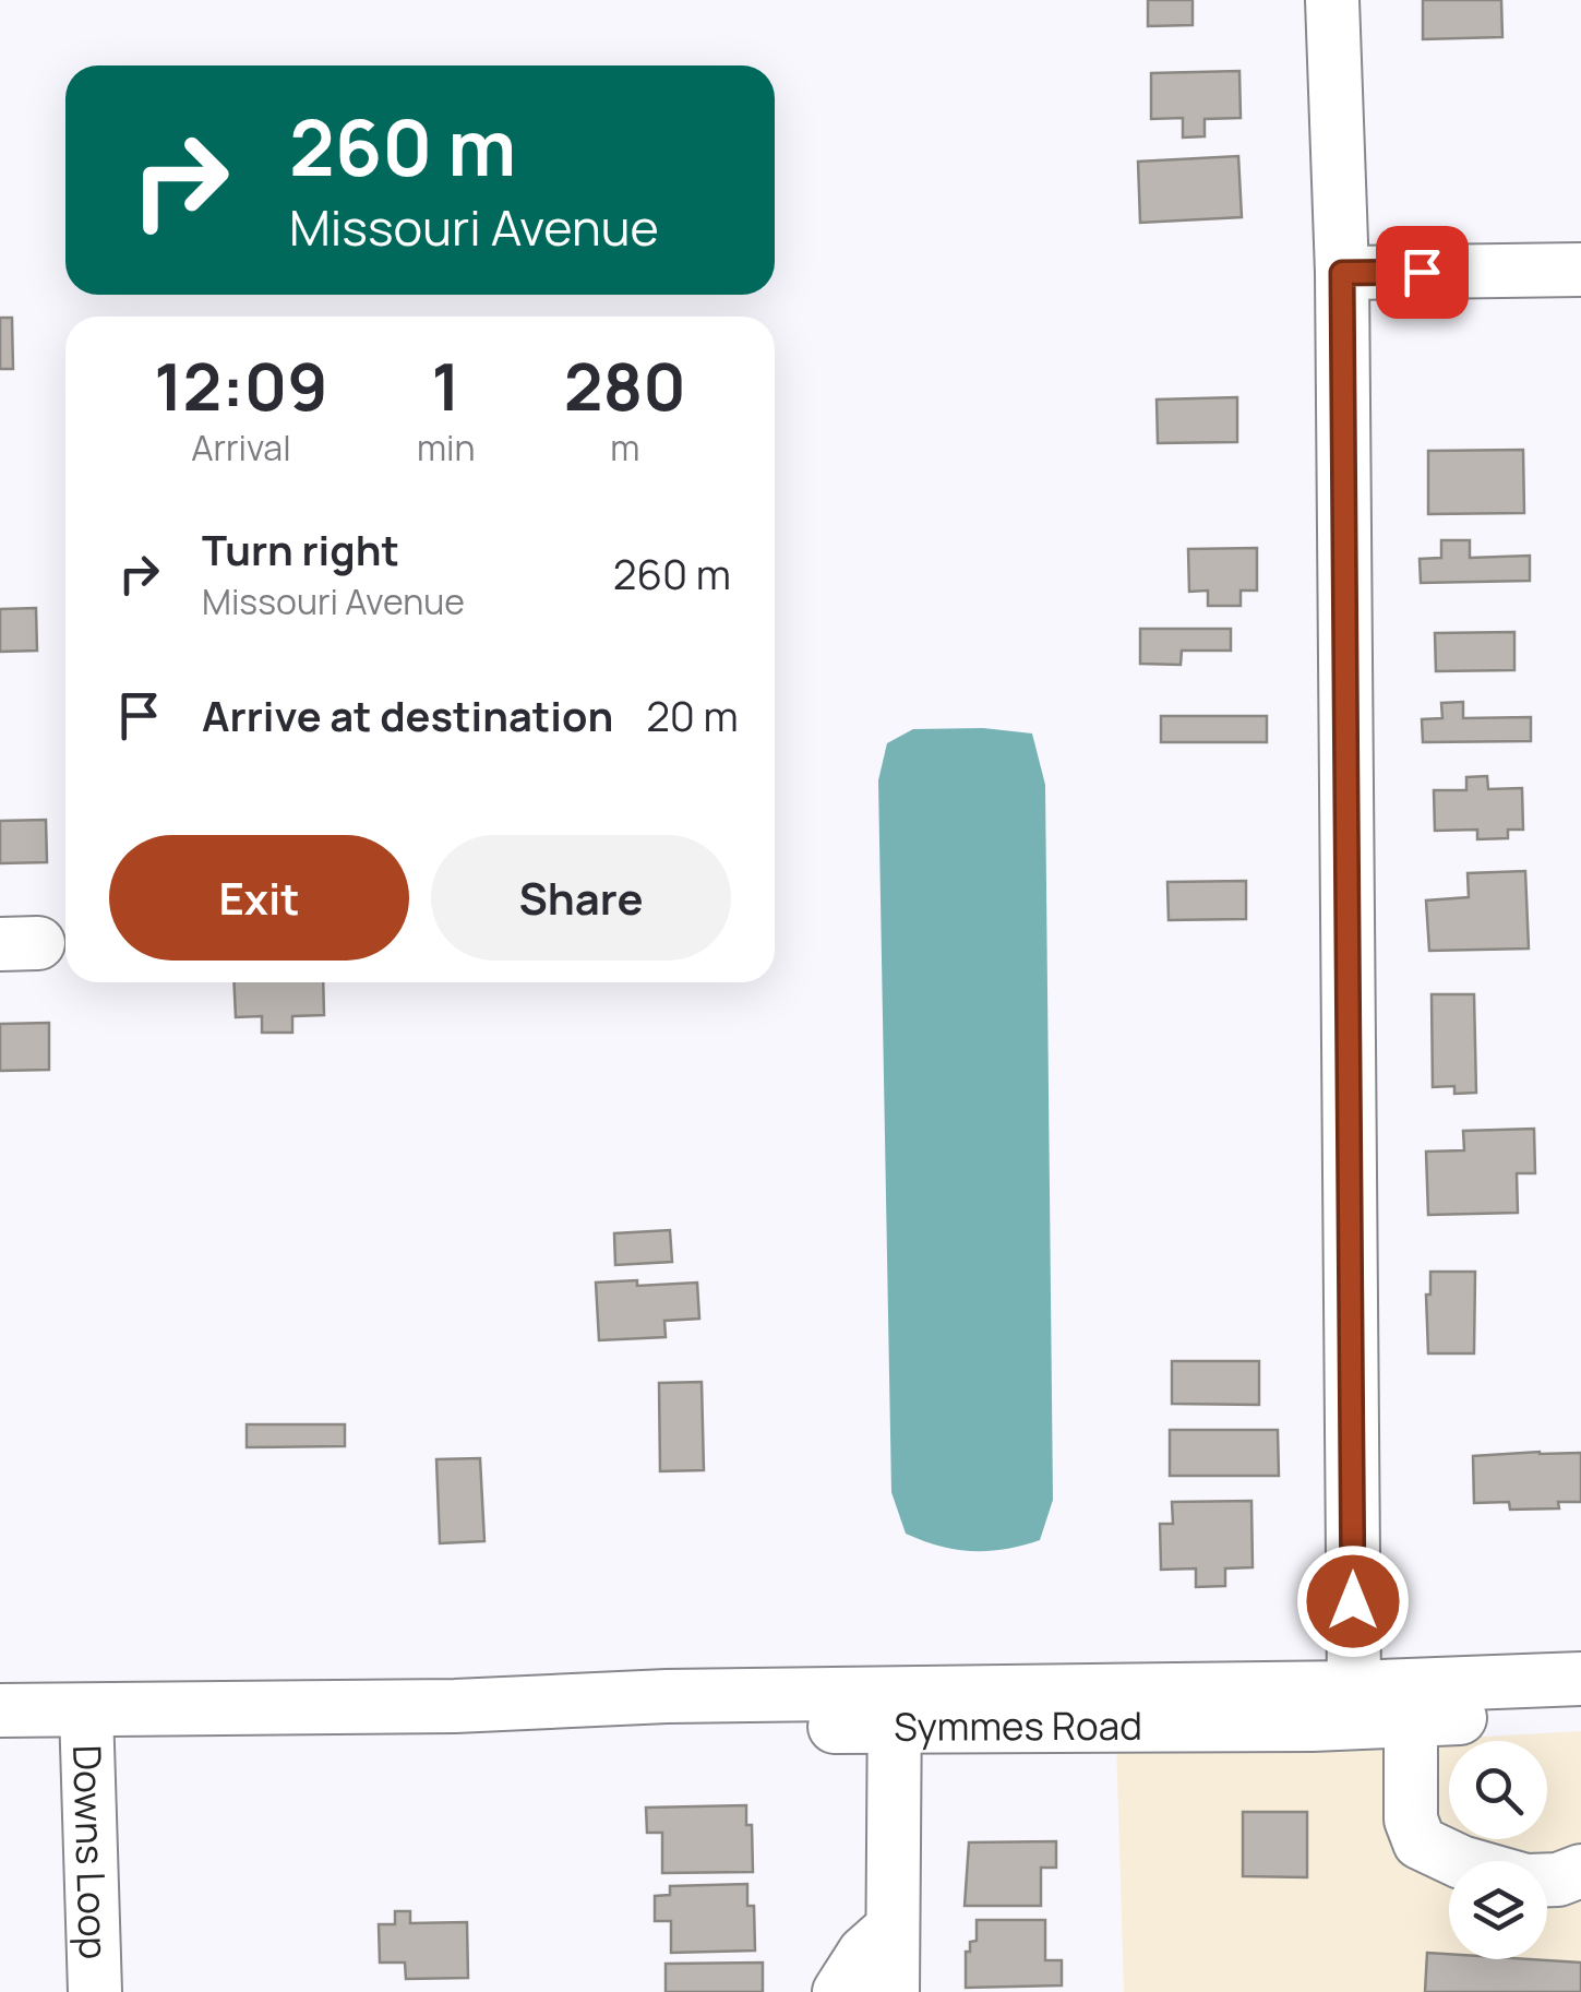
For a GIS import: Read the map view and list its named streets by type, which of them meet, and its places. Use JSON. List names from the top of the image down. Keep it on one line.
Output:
{"streets":{"street":["Symmes Road","Downs Loop"]},"crossings":[["Symmes Road","Downs Loop"]],"page":{"turn":["260 m","Missouri Avenue"],"eta":["12:09","Arrival","1","min","280","m"],"list":[{"name":"Turn right","note":"Missouri Avenue","value":"260 m"},{"name":"Arrive at destination","value":"20 m"}],"buttons":["Exit","Share"]}}
